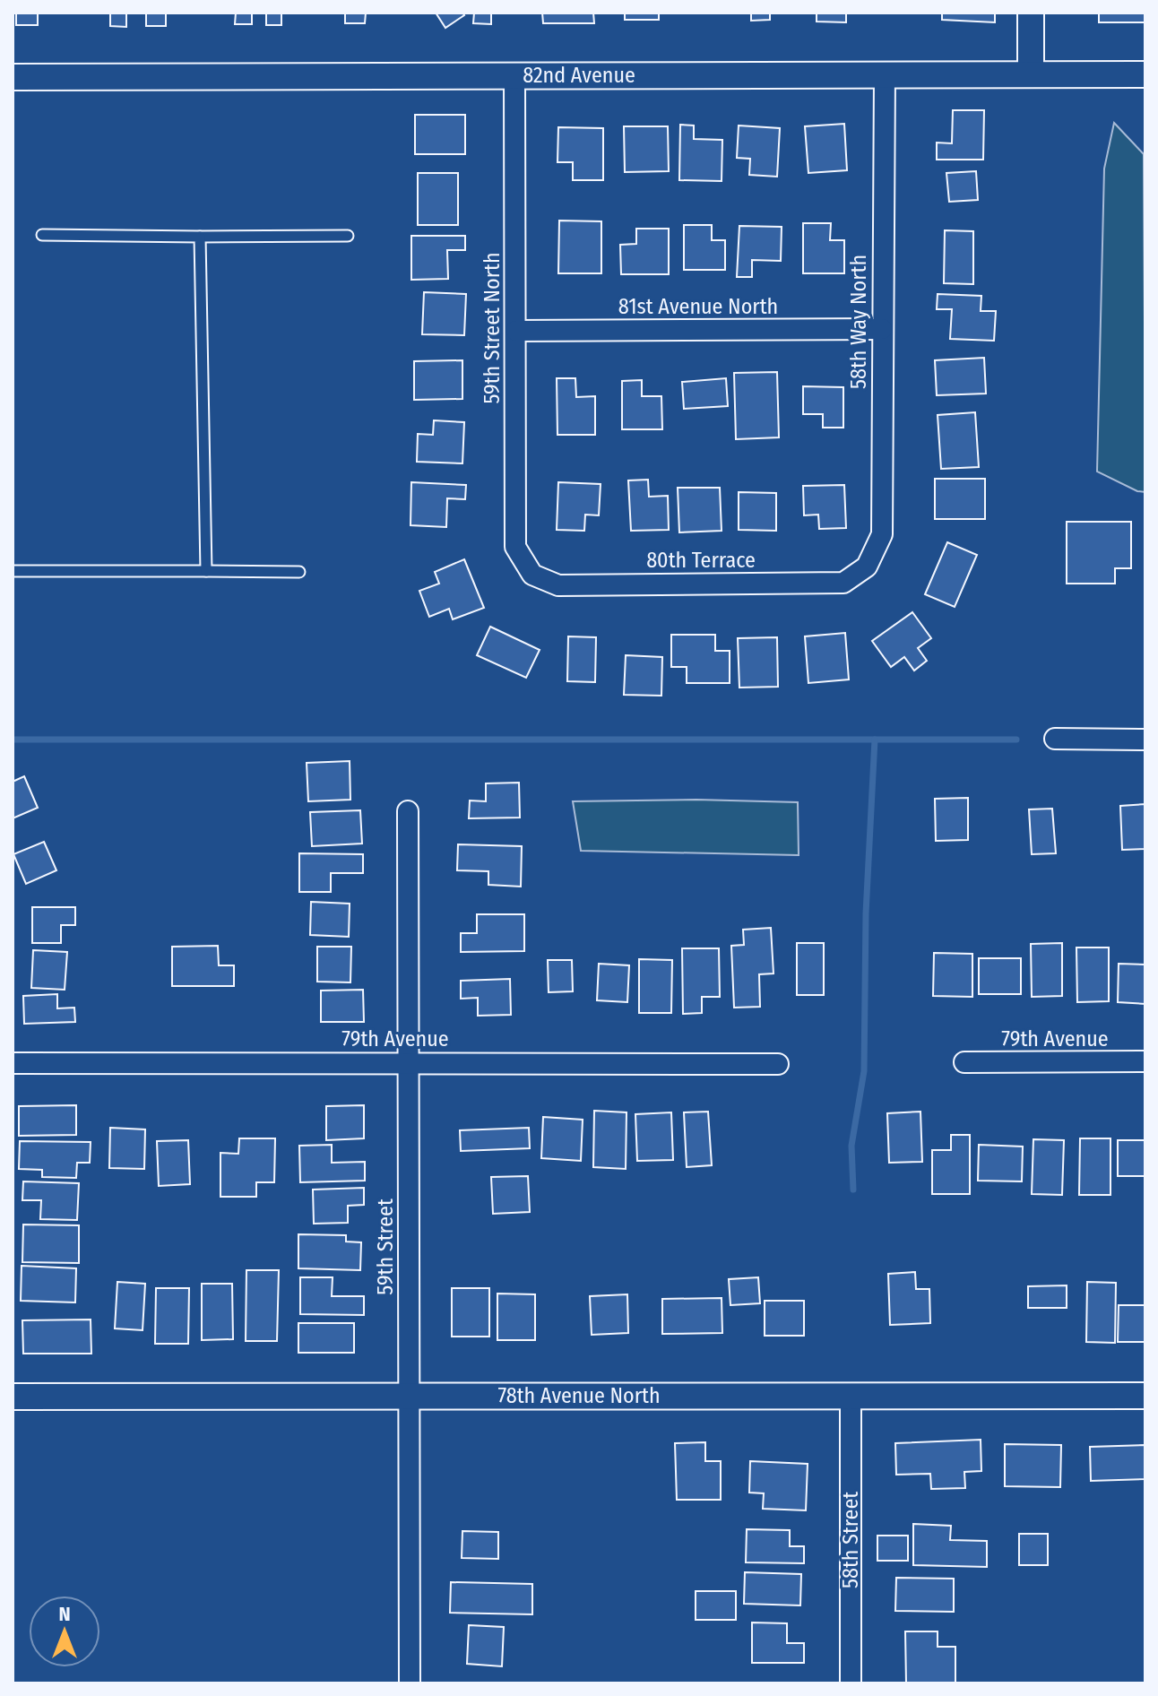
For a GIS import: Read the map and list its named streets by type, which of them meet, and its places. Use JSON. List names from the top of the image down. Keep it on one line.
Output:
{"streets":{"street":["82nd Avenue","81st Avenue North","58th Way North","59th Street North","80th Terrace","79th Avenue","59th Street","78th Avenue North","58th Street"]},"crossings":[["82nd Avenue","58th Way North"],["82nd Avenue","59th Street North"],["81st Avenue North","58th Way North"],["81st Avenue North","59th Street North"],["58th Way North","80th Terrace"],["59th Street North","80th Terrace"],["79th Avenue","59th Street"],["59th Street","78th Avenue North"],["78th Avenue North","58th Street"]],"north":"top"}
